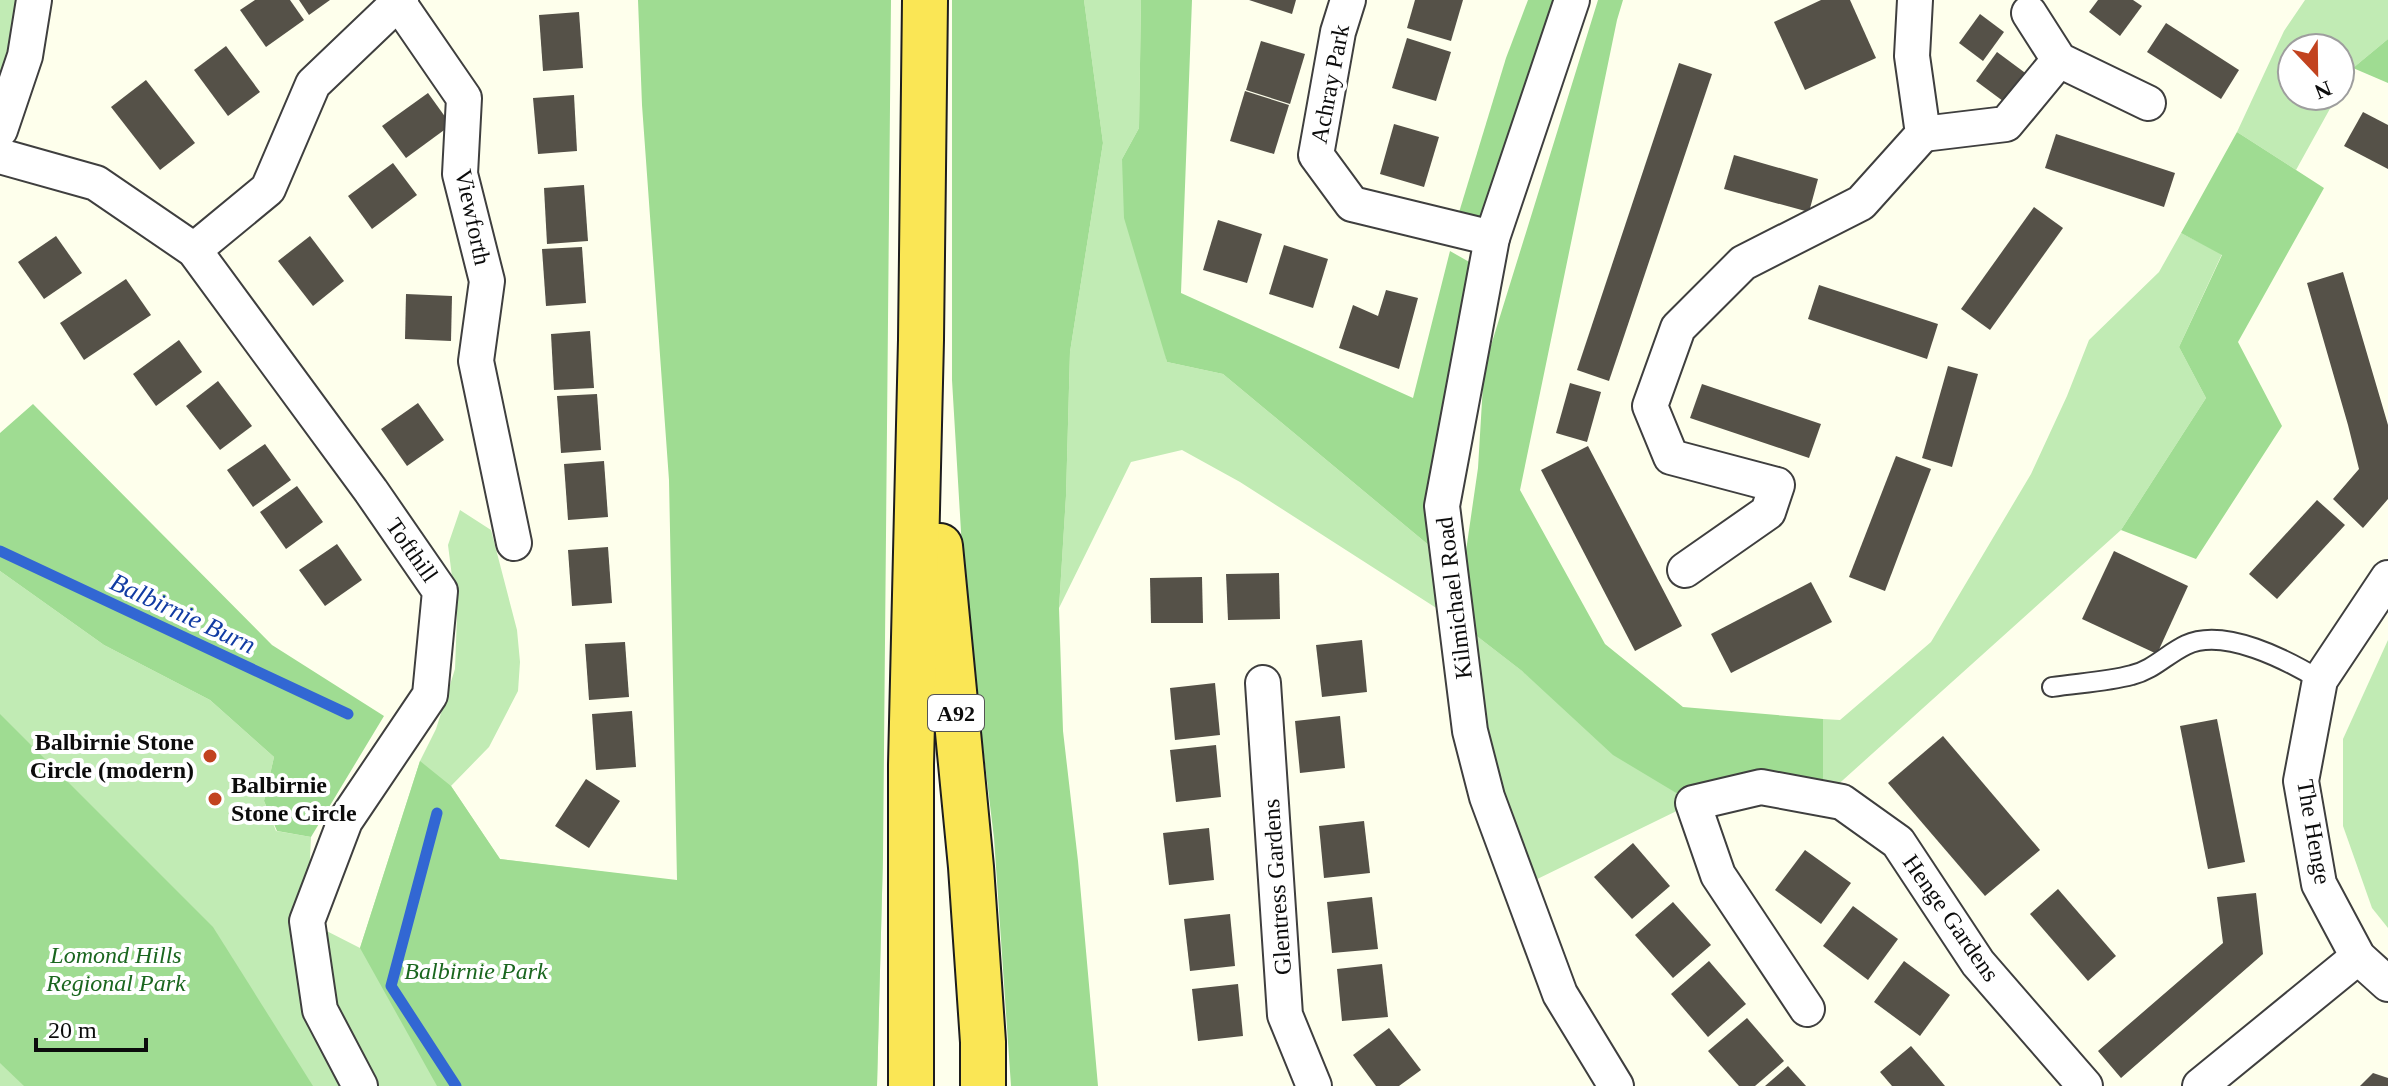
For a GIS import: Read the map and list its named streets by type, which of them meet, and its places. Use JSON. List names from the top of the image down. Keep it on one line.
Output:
{"streets":{"highway":["A92"],"street":["Achray Park","Viewforth","Tofthill","Kilmichael Road","The Henge","Glentress Gardens","Henge Gardens"]},"crossings":[["Achray Park","Kilmichael Road"],["Viewforth","Tofthill"]],"water":["Balbirnie Burn"],"parks":["Lomond Hills Regional Park","Balbirnie Park"],"places":["Balbirnie Stone Circle (modern)","Balbirnie Stone Circle"],"scale_bar":"20 m","north":"bottom"}
